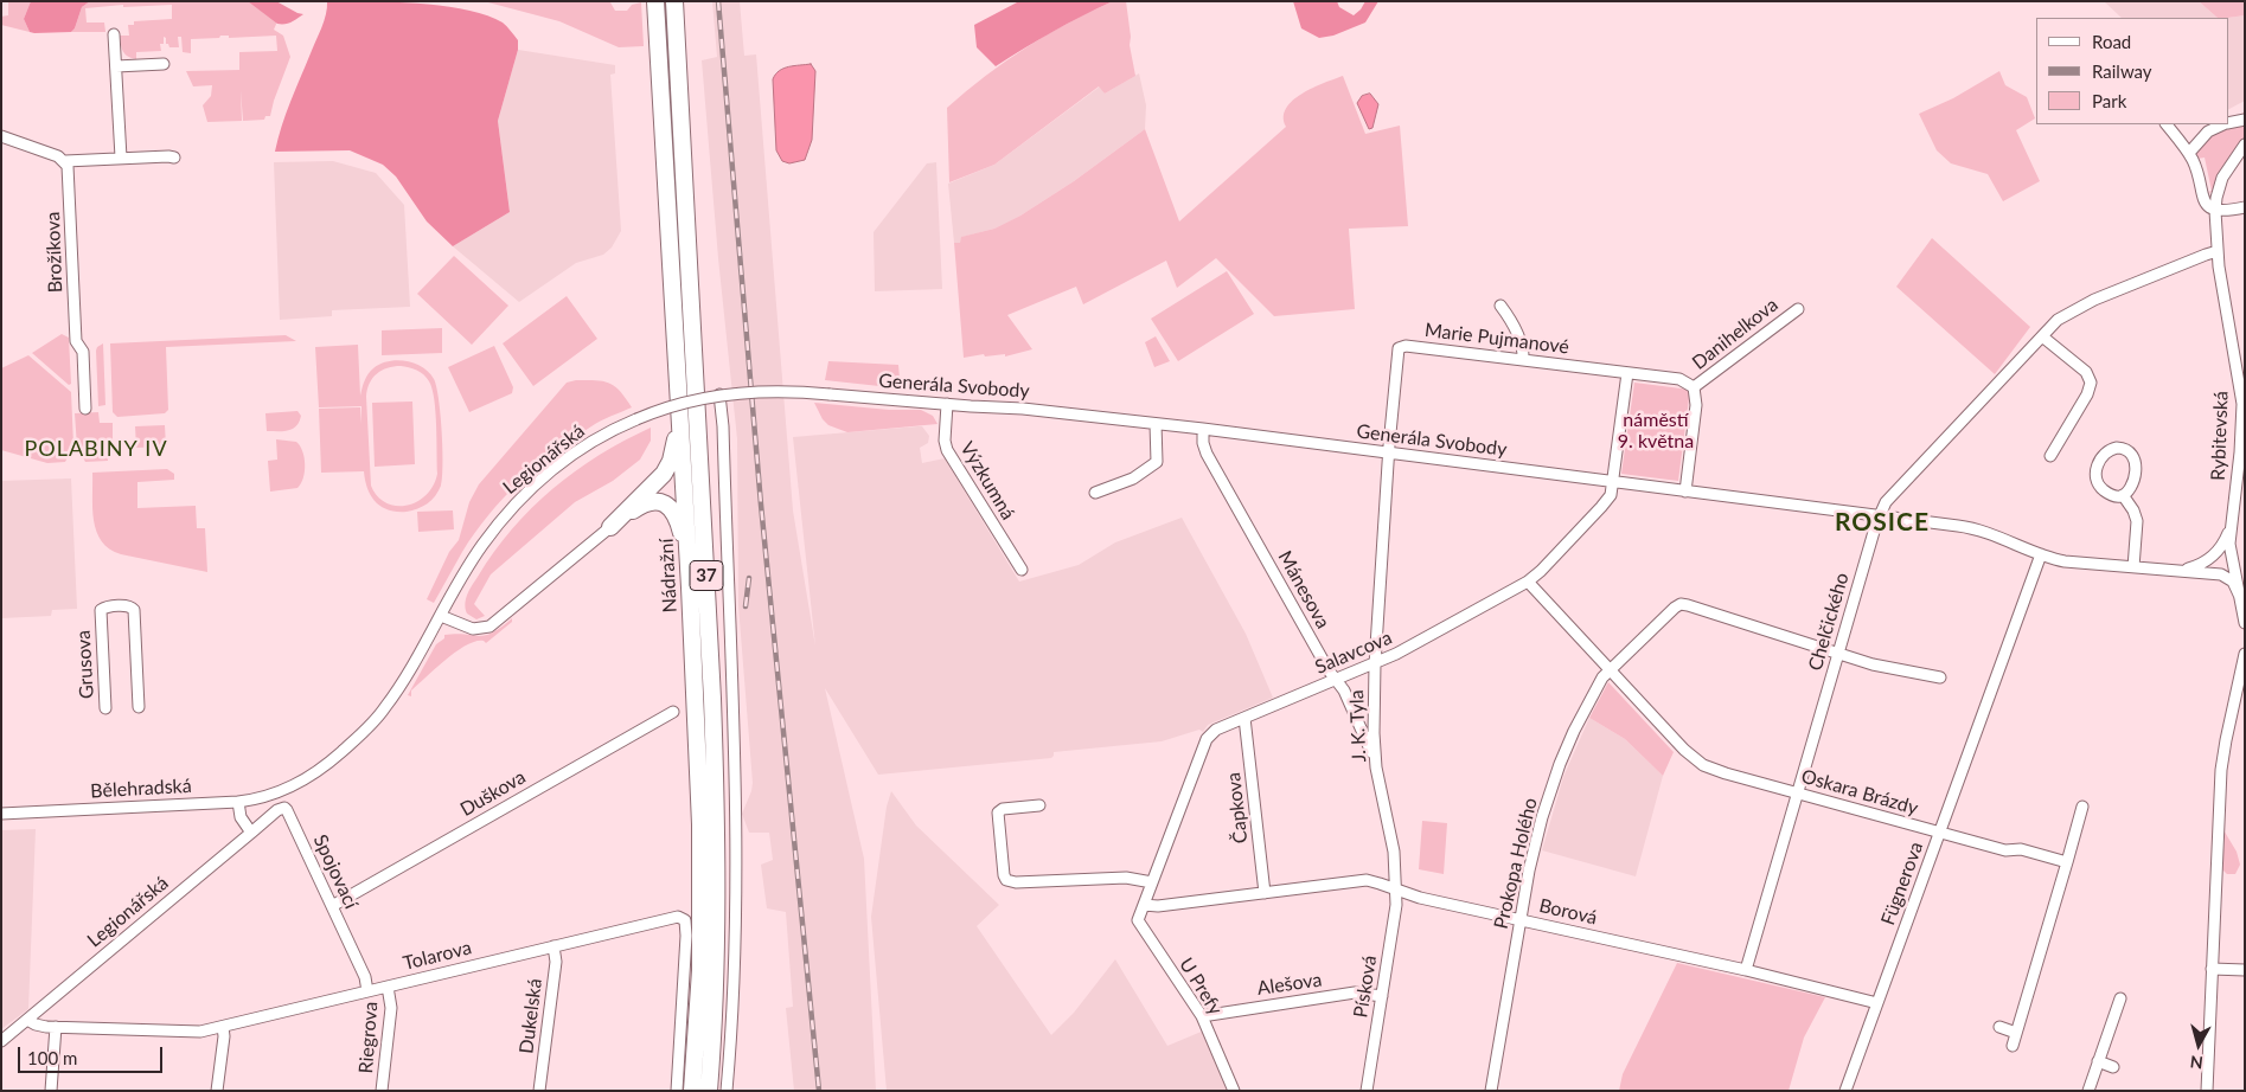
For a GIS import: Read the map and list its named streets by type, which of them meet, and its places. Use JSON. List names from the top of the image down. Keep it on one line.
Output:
{"streets":{"main road":["Nádražní","37"],"street":["Brožíkova","Danihelkova","Marie Pujmanové","Generála Svobody","Rybitevská","Legionářská","Výzkumná","Mánesova","Chelčického","Salavcova","Grusova","J. K. Tyla","Bělehradská","Oskara Brázdy","Duškova","Čapkova","Prokopa Holého","Spojovací","Fügnerova","Borová","Tolarova","Alešova","U Prefy","Písková","Dukelská","Riegrova"]},"crossings":[["Danihelkova","Marie Pujmanové"],["Marie Pujmanové","Generála Svobody"],["Marie Pujmanové","J. K. Tyla"],["Generála Svobody","Rybitevská"],["Generála Svobody","Legionářská"],["Generála Svobody","Výzkumná"],["Generála Svobody","Mánesova"],["Generála Svobody","Chelčického"],["Generála Svobody","Salavcova"],["Generála Svobody","J. K. Tyla"],["Generála Svobody","Fügnerova"],["Rybitevská","Chelčického"],["Legionářská","Bělehradská"],["Legionářská","Spojovací"],["Legionářská","Tolarova"],["Mánesova","Salavcova"],["Mánesova","J. K. Tyla"],["Chelčického","Oskara Brázdy"],["Chelčického","Prokopa Holého"],["Chelčického","Borová"],["Salavcova","J. K. Tyla"],["Salavcova","Oskara Brázdy"],["Salavcova","Čapkova"],["Salavcova","Borová"],["Salavcova","U Prefy"],["J. K. Tyla","Borová"],["J. K. Tyla","Písková"],["Oskara Brázdy","Prokopa Holého"],["Oskara Brázdy","Fügnerova"],["Duškova","Spojovací"],["Čapkova","Borová"],["Prokopa Holého","Borová"],["Spojovací","Tolarova"],["Fügnerova","Borová"],["Borová","U Prefy"],["Borová","Písková"],["Tolarova","Dukelská"],["Tolarova","Riegrova"],["Alešova","U Prefy"],["Alešova","Písková"]],"districts":["POLABINY IV","ROSICE"],"parks":["náměstí 9. května"],"legend":["Road","Railway","Park"],"scale_bar":"100 m","north":"bottom"}
